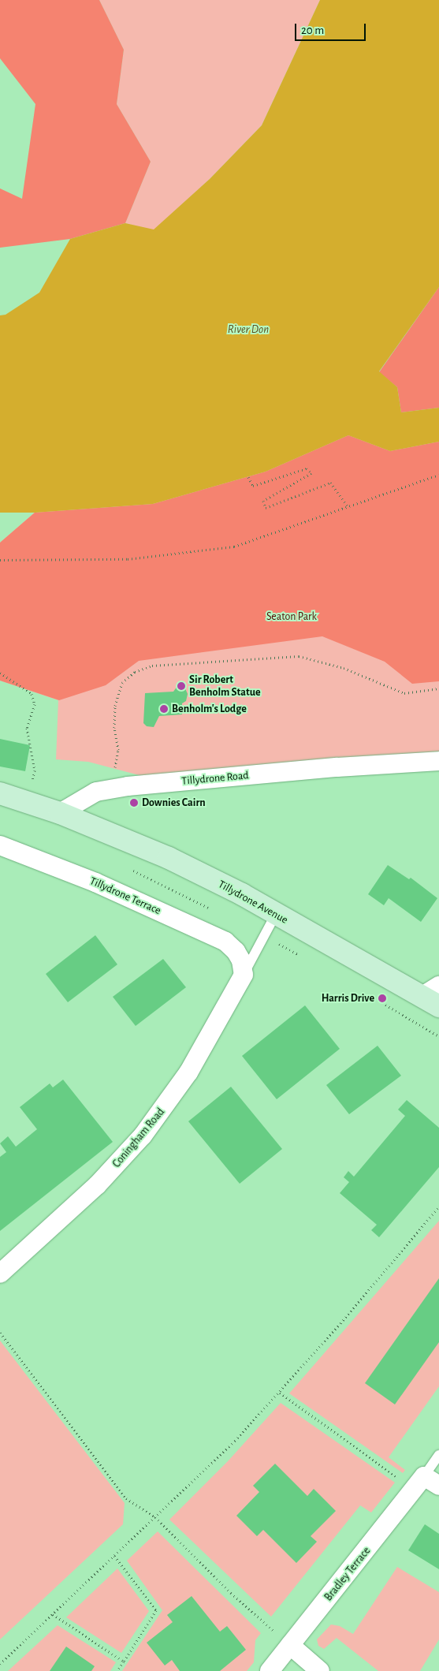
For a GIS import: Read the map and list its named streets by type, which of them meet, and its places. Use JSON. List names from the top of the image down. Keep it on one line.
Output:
{"streets":{"main road":["Tillydrone Avenue"],"street":["Tillydrone Road","Tillydrone Terrace","Coningham Road","Bradley Terrace"]},"crossings":[["Tillydrone Road","Tillydrone Avenue"],["Tillydrone Terrace","Coningham Road"],["Tillydrone Avenue","Coningham Road"]],"water":["River Don"],"parks":["Seaton Park"],"places":["Sir Robert Benholm Statue","Benholm's Lodge","Downies Cairn","Harris Drive"],"scale_bar":"20 m"}
